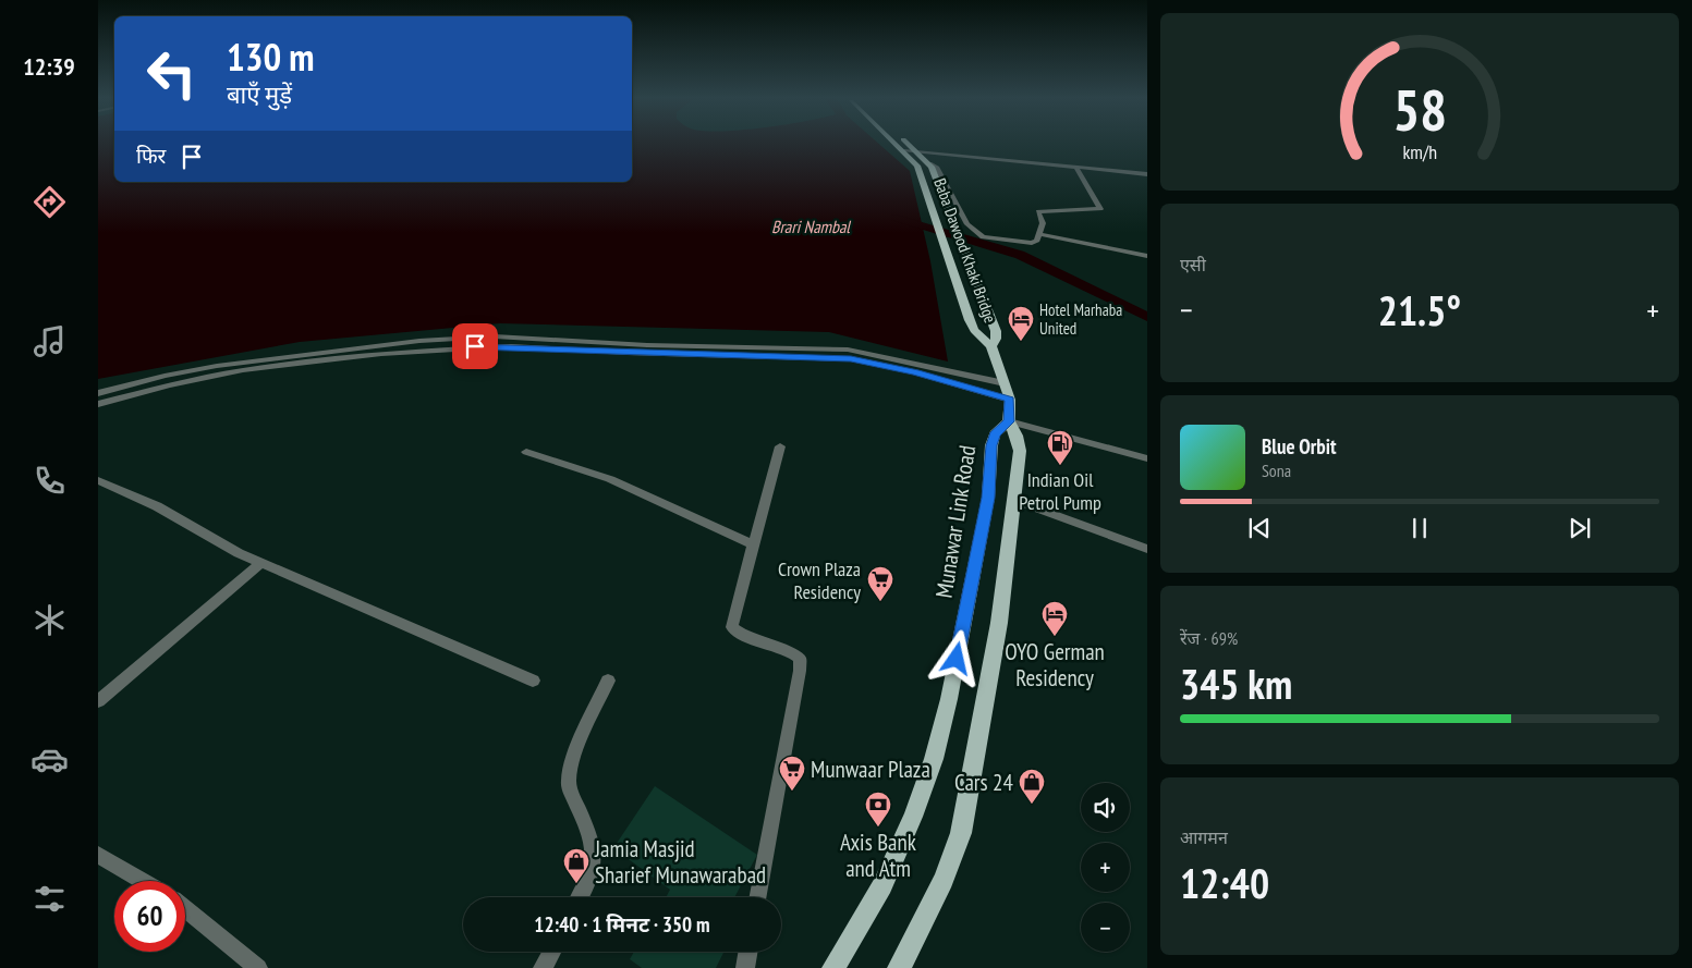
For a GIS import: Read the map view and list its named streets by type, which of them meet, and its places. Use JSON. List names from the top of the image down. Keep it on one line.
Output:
{"streets":{"main road":["Baba Dawood Khaki Bridge","Munawar Link Road"]},"water":["Brari Nambal"],"places":{"hotel":["Hotel Marhaba United","OYO German Residency"],"fuel station":["Indian Oil Petrol Pump"],"supermarket":["Crown Plaza Residency","Munwaar Plaza"],"shop":["Cars 24","Jamia Masjid Sharief Munawarabad"],"bank":["Axis Bank and Atm"]},"page":{"tabs":"12:39","turn":["130 m","बाएँ मुड़ें"],"then":"फिर","tile":["एसी",["रेंज · 69%","345 km"],["आगमन","12:40"]],"heat":["−","21.5°","+"],"song":["Blue Orbit","Sona"],"map_buttons":["+","−"],"limit":"60","trip":"12:40 · 1 मिनट · 350 m","gauge":["58","km/h"]}}
